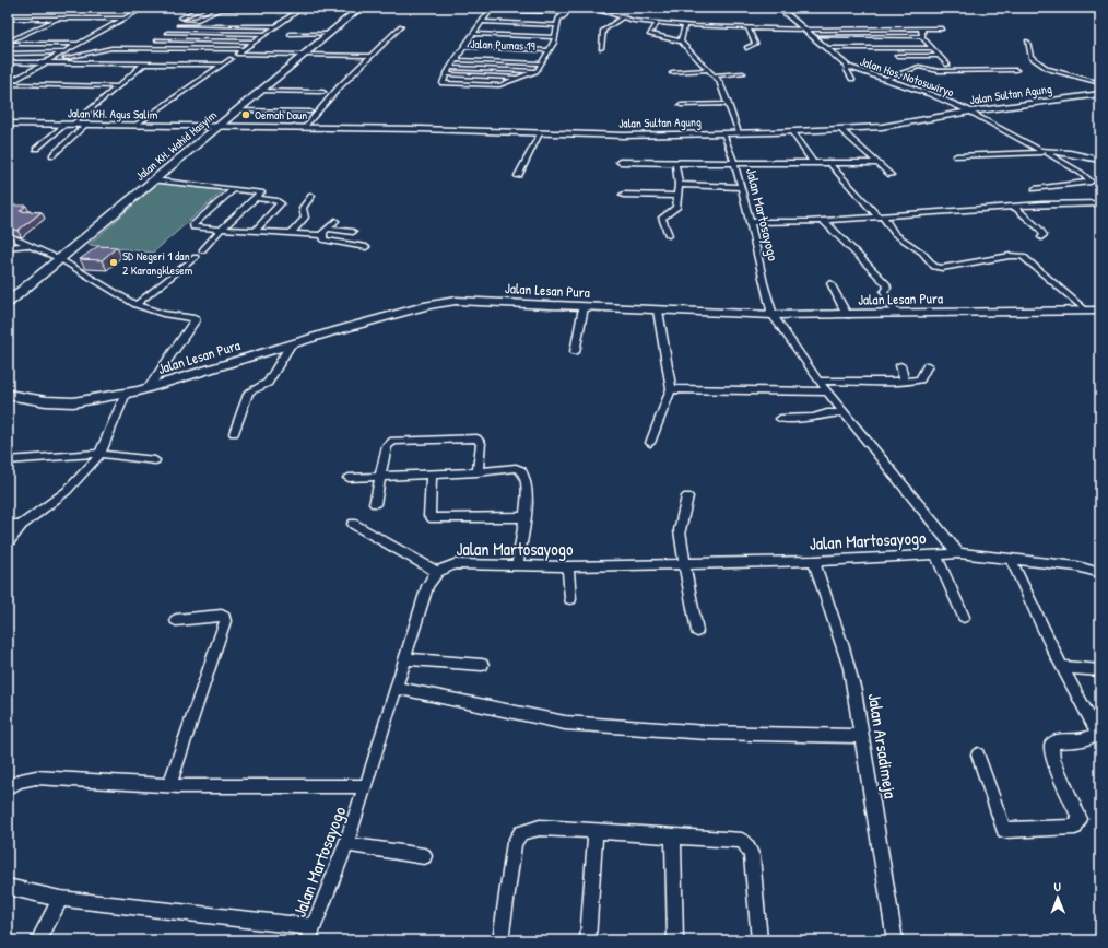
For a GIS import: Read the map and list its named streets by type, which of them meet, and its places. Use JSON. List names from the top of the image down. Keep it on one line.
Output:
{"streets":{"main road":["Jalan KH. Wahid Hasyim"],"street":["Jalan Pumas 19","Jalan Hos. Notosuwiryo","Jalan Sultan Agung","Jalan KH. Agus Salim","Jalan Martosayogo","Jalan Lesan Pura","Jalan Arsadimeja"]},"crossings":[["Jalan Hos. Notosuwiryo","Jalan Sultan Agung"],["Jalan Sultan Agung","Jalan KH. Agus Salim"],["Jalan Sultan Agung","Jalan KH. Wahid Hasyim"],["Jalan Sultan Agung","Jalan Martosayogo"],["Jalan KH. Agus Salim","Jalan KH. Wahid Hasyim"],["Jalan Martosayogo","Jalan Lesan Pura"],["Jalan Martosayogo","Jalan Arsadimeja"]],"places":["Oemah Daun","SD Negeri 1 dan 2 Karangklesem"],"north":"top"}
